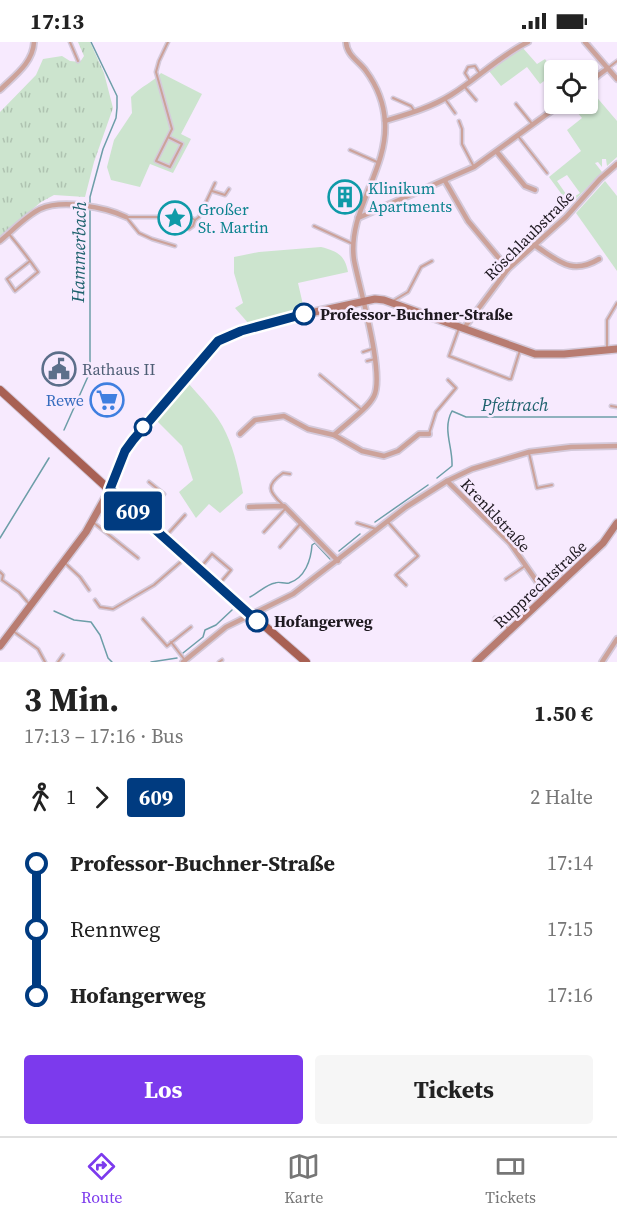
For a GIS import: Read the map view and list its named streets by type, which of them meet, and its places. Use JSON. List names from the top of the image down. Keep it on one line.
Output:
{"streets":{"main road":["Rupprechtstraße"],"street":["Röschlaubstraße","Krenklstraße"]},"crossings":[["Krenklstraße","Rupprechtstraße"]],"water":["Hammerbach","Pfettrach"],"places":{"building":["Klinikum Apartments"],"place":["Großer St. Martin"],"other":["Professor-Buchner-Straße","Hofangerweg"],"public building":["Rathaus II"],"supermarket":["Rewe"]},"lines":["bus line 609"],"page":{"status":"17:13","on_map":"609","heading":["3 Min.","17:13 – 17:16 · Bus","1.50 €"],"legs":["1","609","2 Halte"],"list":[{"name":"Professor-Buchner-Straße","value":"17:14"},{"name":"Rennweg","value":"17:15"},{"name":"Hofangerweg","value":"17:16"}],"buttons":["Los","Tickets"],"tabs":["Route","Karte","Tickets"]}}
